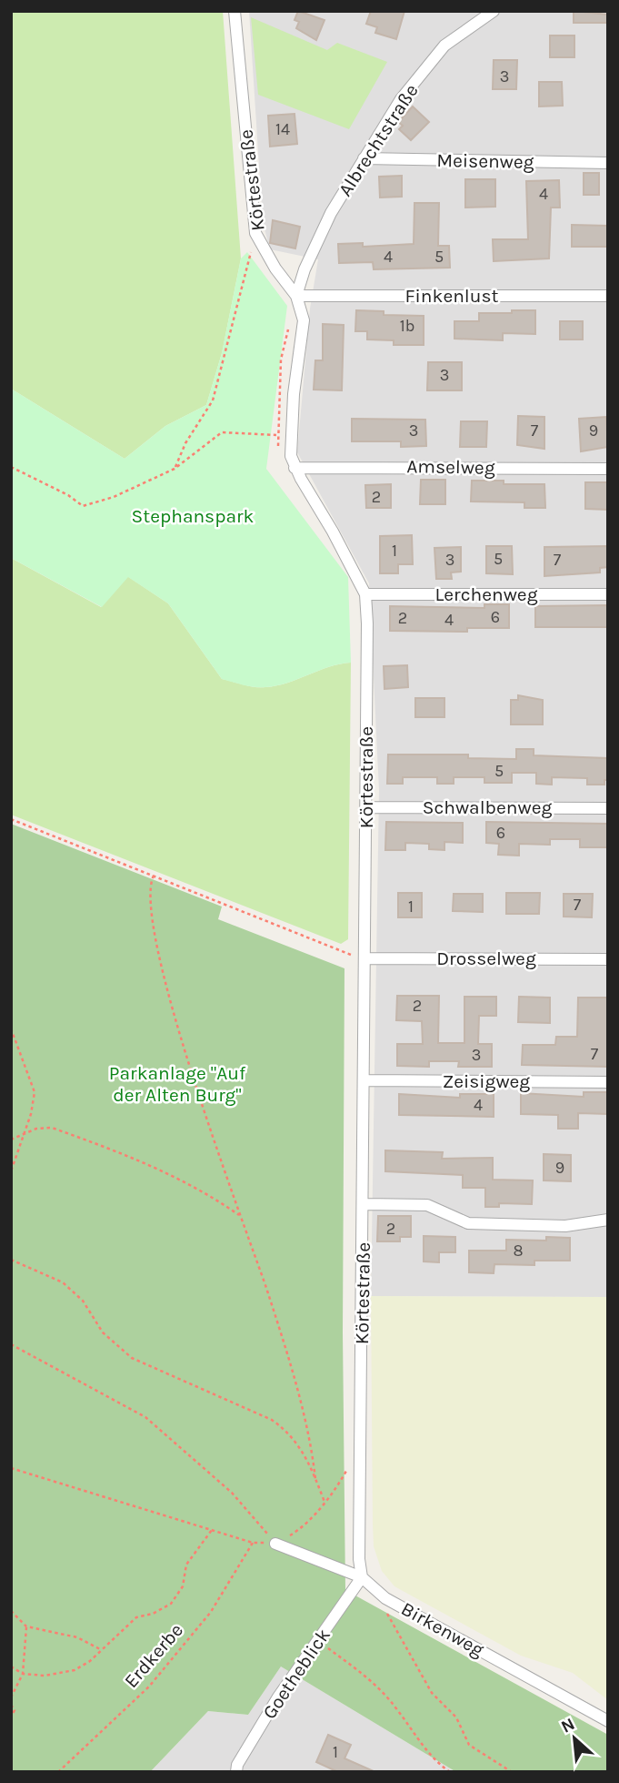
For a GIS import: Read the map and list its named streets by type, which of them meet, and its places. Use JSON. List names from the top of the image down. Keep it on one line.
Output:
{"streets":{"street":["Albrechtstraße","Meisenweg","Körtestraße","Finkenlust","Amselweg","Lerchenweg","Schwalbenweg","Drosselweg","Zeisigweg","Birkenweg","Goetheblick"],"path":["Erdkerbe"]},"crossings":[["Albrechtstraße","Meisenweg"],["Albrechtstraße","Körtestraße"],["Albrechtstraße","Finkenlust"],["Körtestraße","Finkenlust"],["Körtestraße","Amselweg"],["Körtestraße","Lerchenweg"],["Körtestraße","Schwalbenweg"],["Körtestraße","Drosselweg"],["Körtestraße","Zeisigweg"],["Körtestraße","Birkenweg"],["Körtestraße","Goetheblick"],["Birkenweg","Goetheblick"]],"parks":["Stephanspark","Parkanlage \"Auf der Alten Burg\""],"house_numbers":["3","14","4","4","5","1b","3","3","7","9","2","1","5","3","7","6","2","4","5","6","7","1","2","7","3","4","9","2","8","1"],"north":"top left"}
